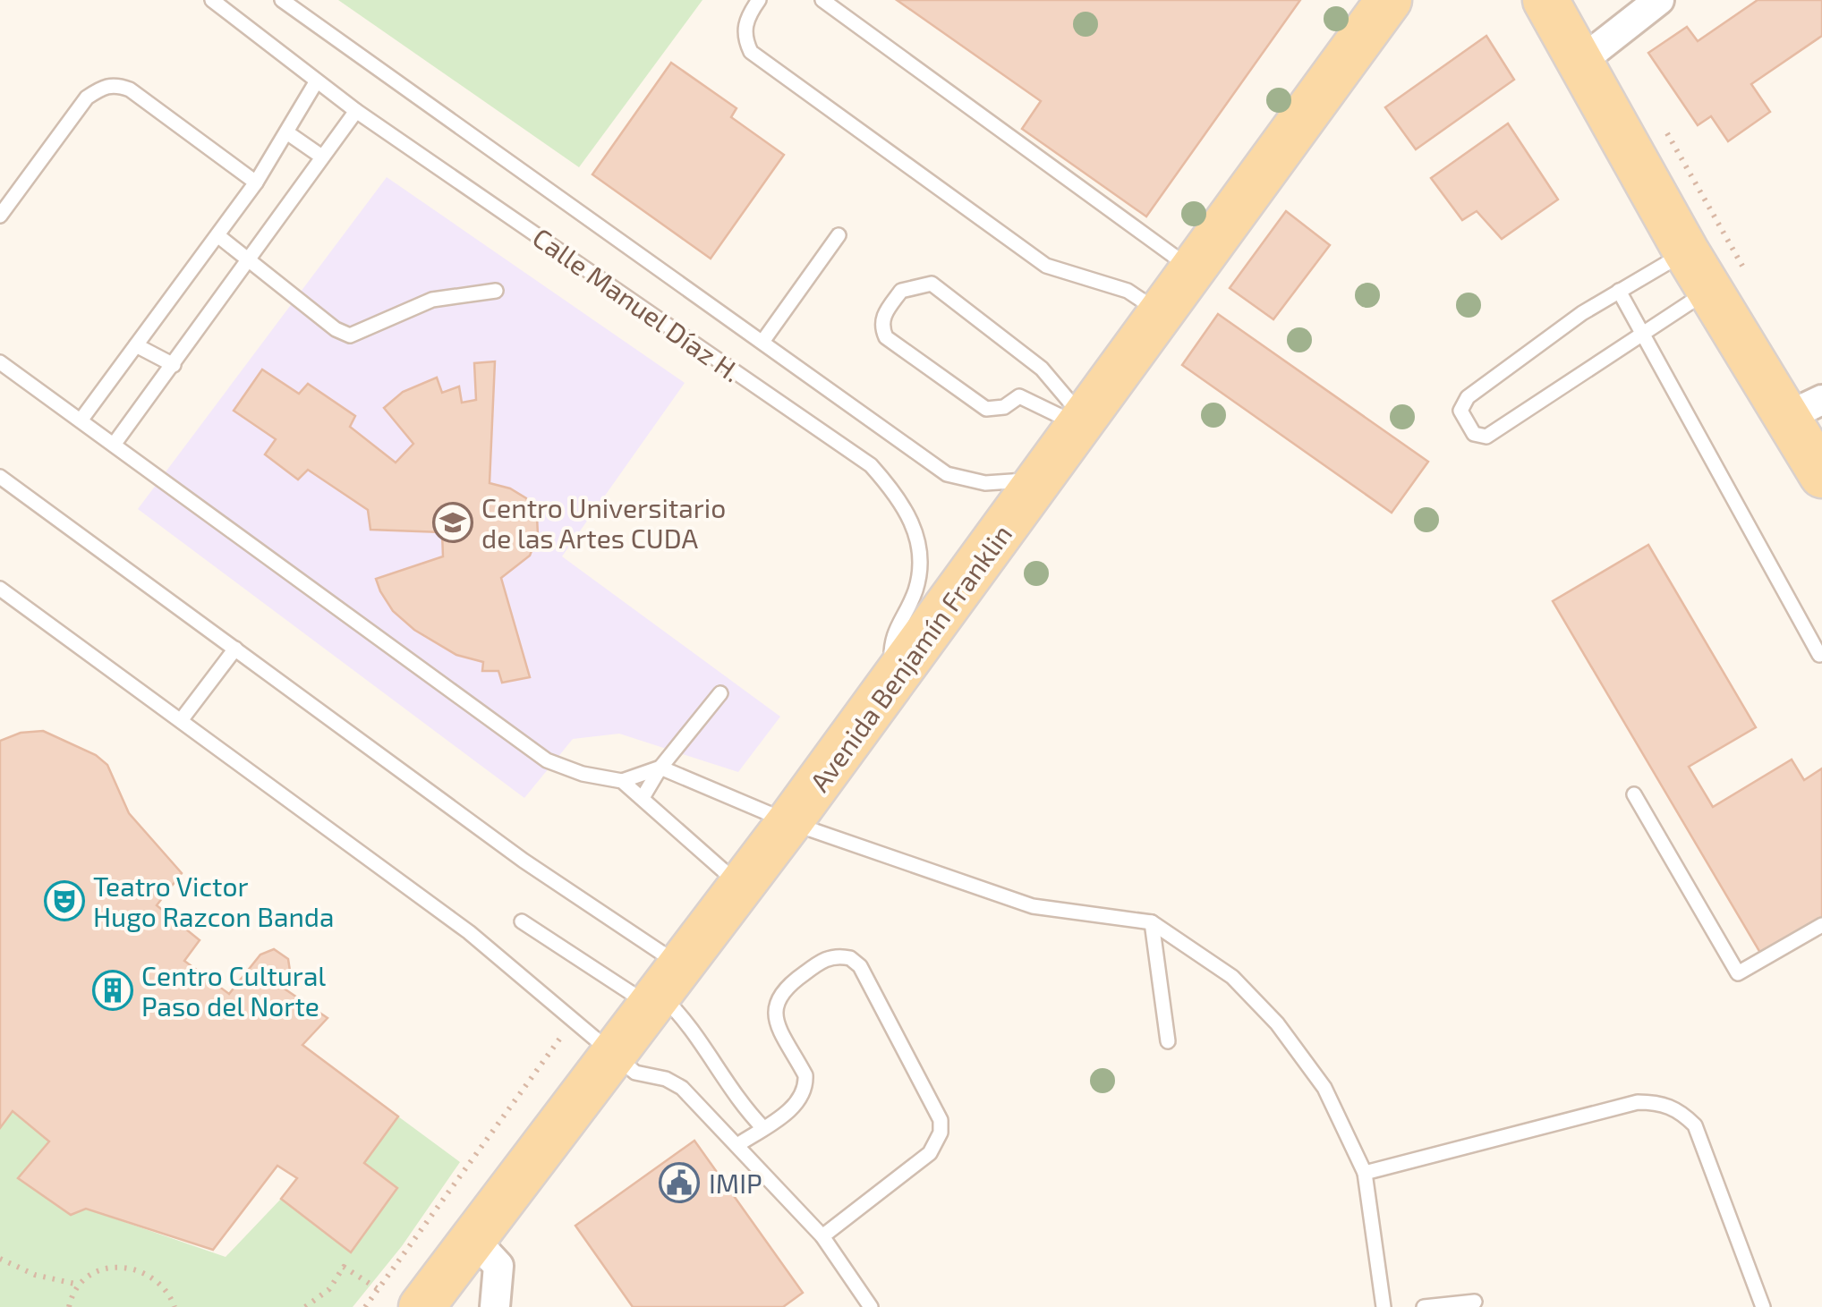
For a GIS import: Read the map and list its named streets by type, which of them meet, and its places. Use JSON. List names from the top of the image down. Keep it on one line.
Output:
{"streets":{"main road":["Avenida Benjamín Franklin"],"lane":["Calle Manuel Díaz H."]},"crossings":[["Calle Manuel Díaz H.","Avenida Benjamín Franklin"]],"places":{"school or university":["Centro Universitario de las Artes CUDA"],"theatre":["Teatro Victor Hugo Razcon Banda"],"building":["Centro Cultural Paso del Norte"],"public building":["IMIP"]}}
